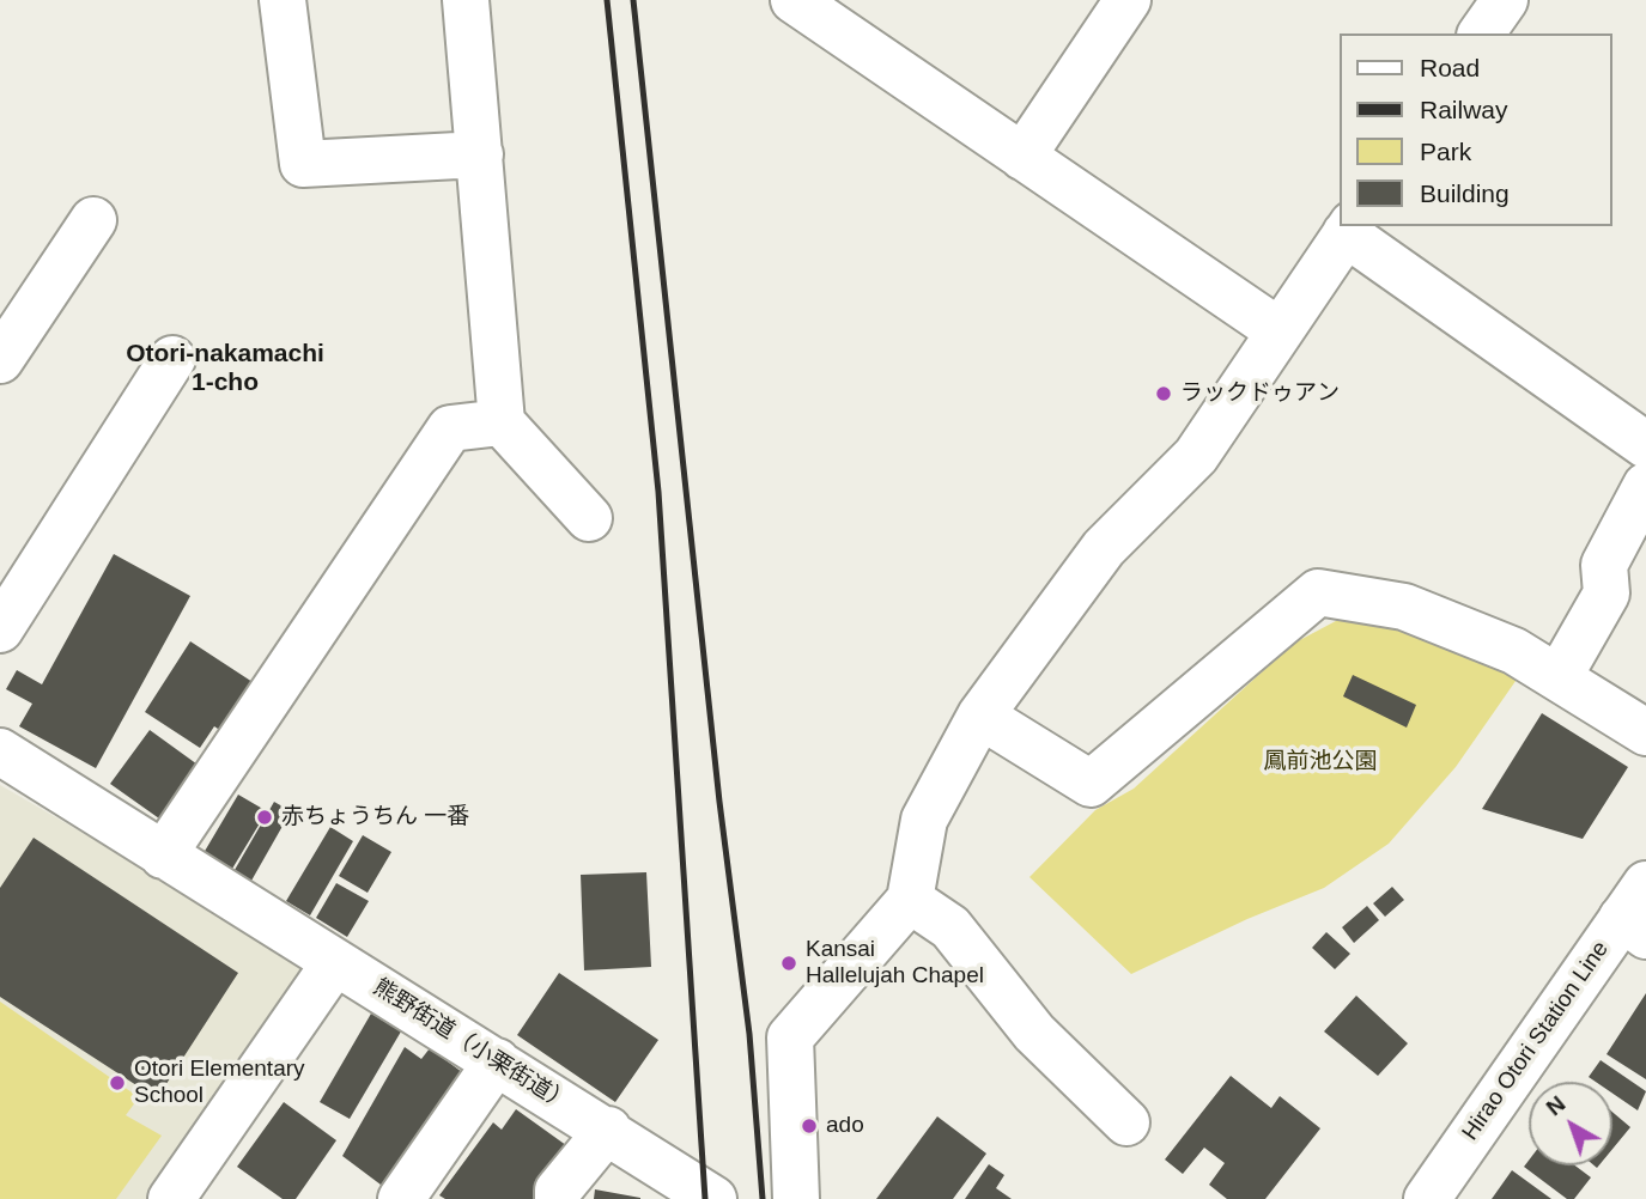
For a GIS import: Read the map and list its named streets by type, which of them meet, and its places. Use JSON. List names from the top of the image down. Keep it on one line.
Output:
{"streets":{"street":["Hirao Otori Station Line","熊野街道（小栗街道）"]},"districts":["Otori-nakamachi 1-cho"],"parks":["鳳前池公園"],"places":["ラックドゥアン","赤ちょうちん 一番","Kansai Hallelujah Chapel","Otori Elementary School","ado"],"legend":["Road","Railway","Park","Building"],"north":"top left"}
